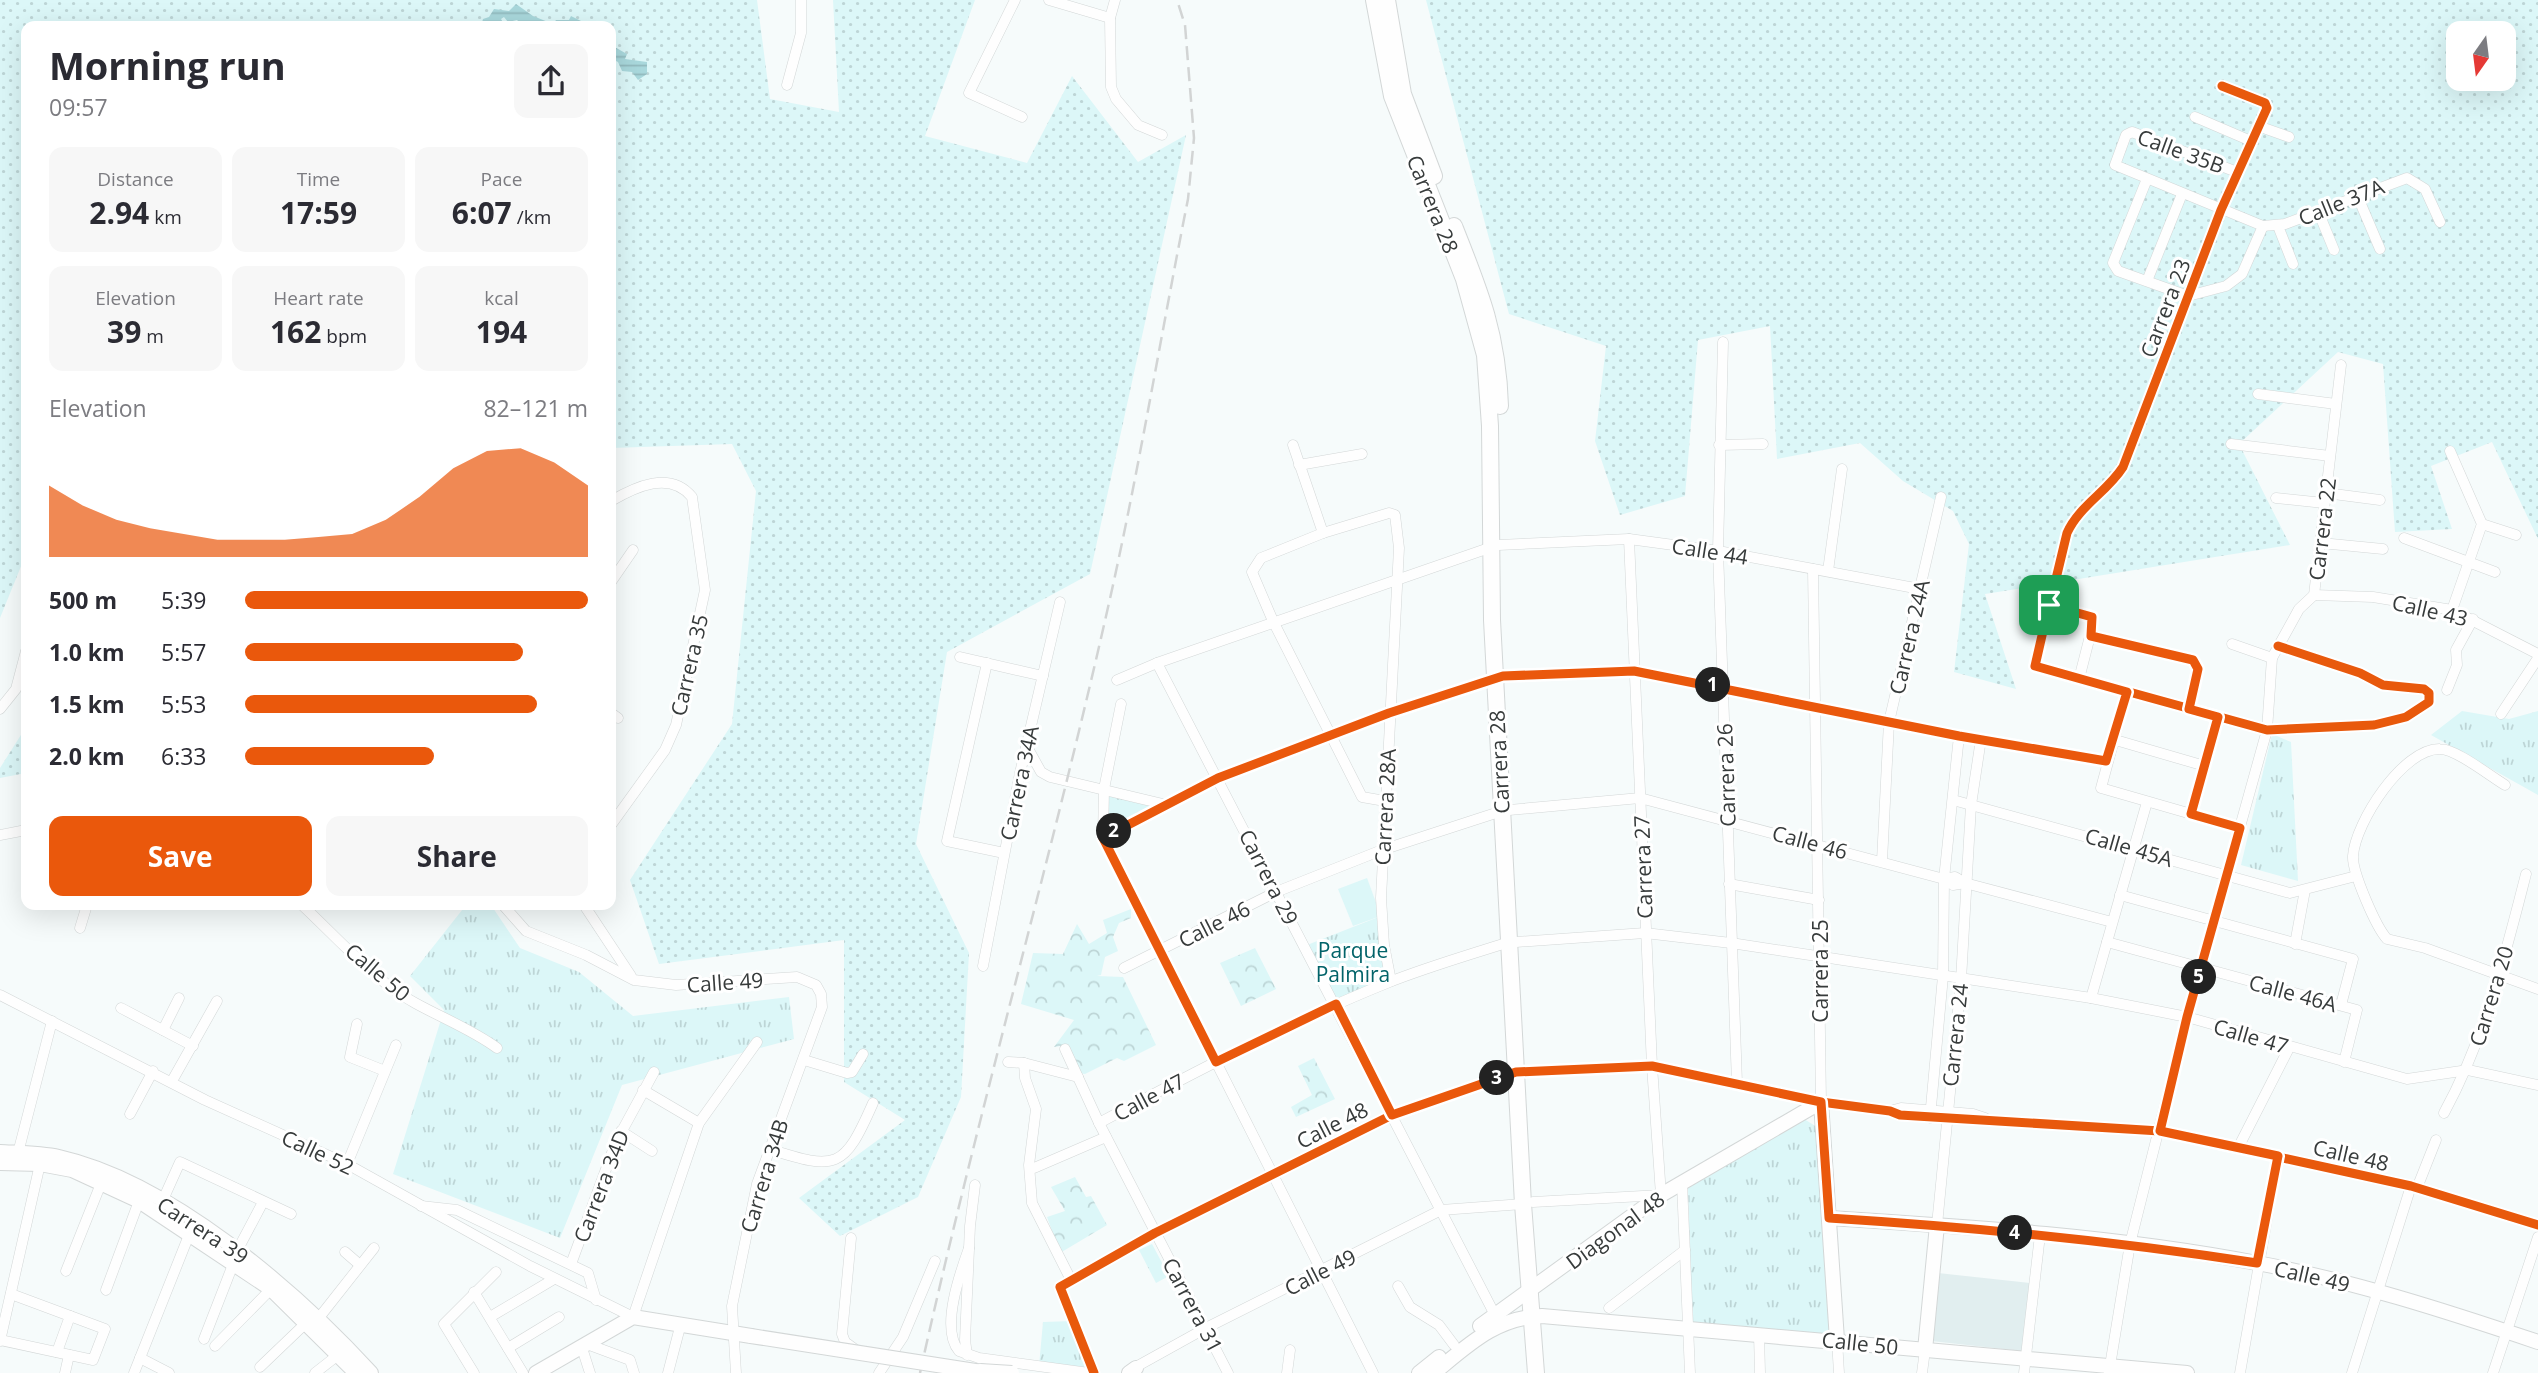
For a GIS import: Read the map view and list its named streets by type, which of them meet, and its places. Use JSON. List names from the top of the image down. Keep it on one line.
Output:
{"streets":{"main road":["Carrera 28"],"street":["Calle 35B","Calle 37A","Carrera 23","Carrera 22","Calle 44","Calle 43","Carrera 24A","Carrera 35","Carrera 26","Carrera 34A","Carrera 28A","Calle 46","Calle 45A","Carrera 27","Carrera 29","Carrera 25","Calle 50","Calle 49","Calle 46A","Carrera 20","Carrera 24","Calle 47","Calle 48","Calle 52","Carrera 34B","Carrera 34D","Carrera 39","Diagonal 48","Carrera 31"]},"crossings":[["Calle 35B","Calle 37A"],["Calle 35B","Carrera 23"],["Calle 37A","Carrera 23"],["Carrera 28","Calle 44"],["Carrera 28","Calle 46"],["Carrera 28","Calle 50"],["Carrera 28","Calle 49"],["Carrera 28","Calle 47"],["Carrera 28","Calle 48"],["Carrera 28","Diagonal 48"],["Carrera 22","Calle 43"],["Carrera 22","Calle 45A"],["Carrera 22","Calle 50"],["Carrera 22","Calle 49"],["Carrera 22","Calle 46A"],["Carrera 22","Calle 47"],["Carrera 22","Calle 48"],["Calle 44","Carrera 24A"],["Calle 44","Carrera 26"],["Calle 44","Carrera 28A"],["Calle 44","Carrera 27"],["Calle 44","Carrera 29"],["Calle 44","Carrera 25"],["Carrera 24A","Calle 46"],["Carrera 26","Calle 46"],["Carrera 26","Calle 47"],["Carrera 26","Calle 48"],["Carrera 28A","Calle 46"],["Carrera 28A","Calle 47"],["Calle 46","Carrera 27"],["Calle 46","Carrera 29"],["Calle 46","Carrera 25"],["Calle 46","Carrera 24"],["Calle 45A","Carrera 24"],["Carrera 27","Calle 49"],["Carrera 27","Calle 47"],["Carrera 27","Calle 48"],["Carrera 27","Diagonal 48"],["Carrera 29","Calle 49"],["Carrera 29","Calle 47"],["Carrera 29","Calle 48"],["Carrera 29","Diagonal 48"],["Carrera 25","Calle 50"],["Carrera 25","Calle 49"],["Carrera 25","Calle 47"],["Carrera 25","Calle 48"],["Carrera 25","Diagonal 48"],["Calle 50","Carrera 24"],["Calle 49","Carrera 24"],["Calle 49","Carrera 34B"],["Calle 49","Diagonal 48"],["Calle 49","Carrera 31"],["Calle 46A","Calle 47"],["Carrera 20","Calle 47"],["Carrera 24","Calle 47"],["Carrera 24","Calle 48"],["Calle 47","Carrera 31"],["Calle 48","Diagonal 48"],["Calle 48","Carrera 31"],["Calle 52","Carrera 34B"]],"parks":["Parque Palmira"],"north":"bottom","page":{"heading":["Morning run","09:57"],"stats":[["Distance","2.94 km"],["Time","17:59"],["Pace","6:07 /km"],["Elevation","39 m"],["Heart rate","162 bpm"],["kcal","194"]],"chart":["Elevation","82–121 m"],"list":[{"name":"500 m","note":"5:39"},{"name":"1.0 km","note":"5:57"},{"name":"1.5 km","note":"5:53"},{"name":"2.0 km","note":"6:33"}],"pins":["1","2","5","3","4"],"buttons":["Save","Share"]}}
